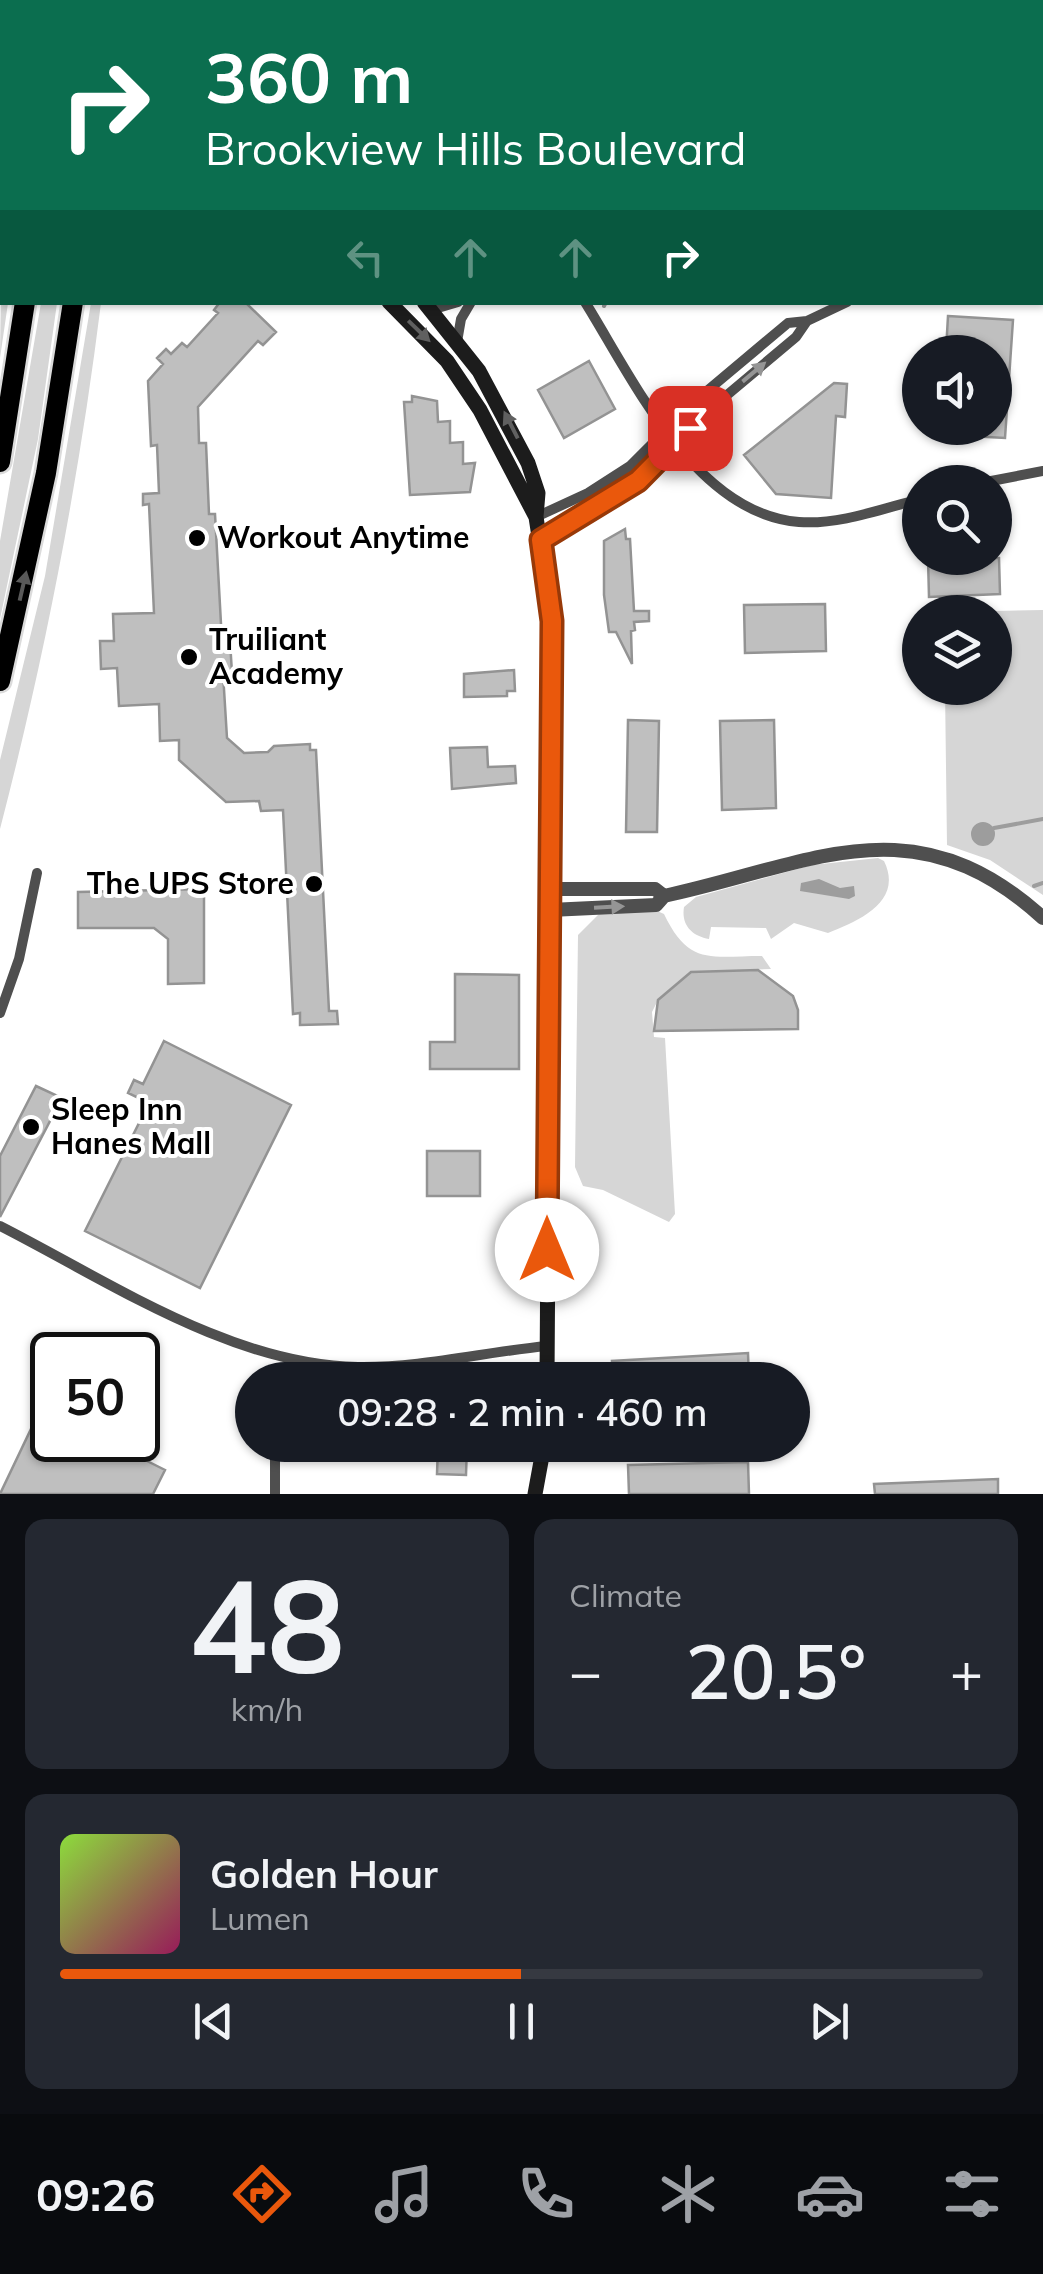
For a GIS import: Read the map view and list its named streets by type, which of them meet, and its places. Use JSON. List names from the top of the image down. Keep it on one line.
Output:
{"places":["Workout Anytime","Truiliant Academy","The UPS Store","Sleep Inn Hanes Mall"],"page":{"turn":["360 m","Brookview Hills Boulevard"],"limit":"50","trip":"09:28 · 2 min · 460 m","tile":[["48","km/h"],"Climate"],"heat":["−","20.5°","+"],"song":["Golden Hour","Lumen"],"tabs":"09:26"}}
